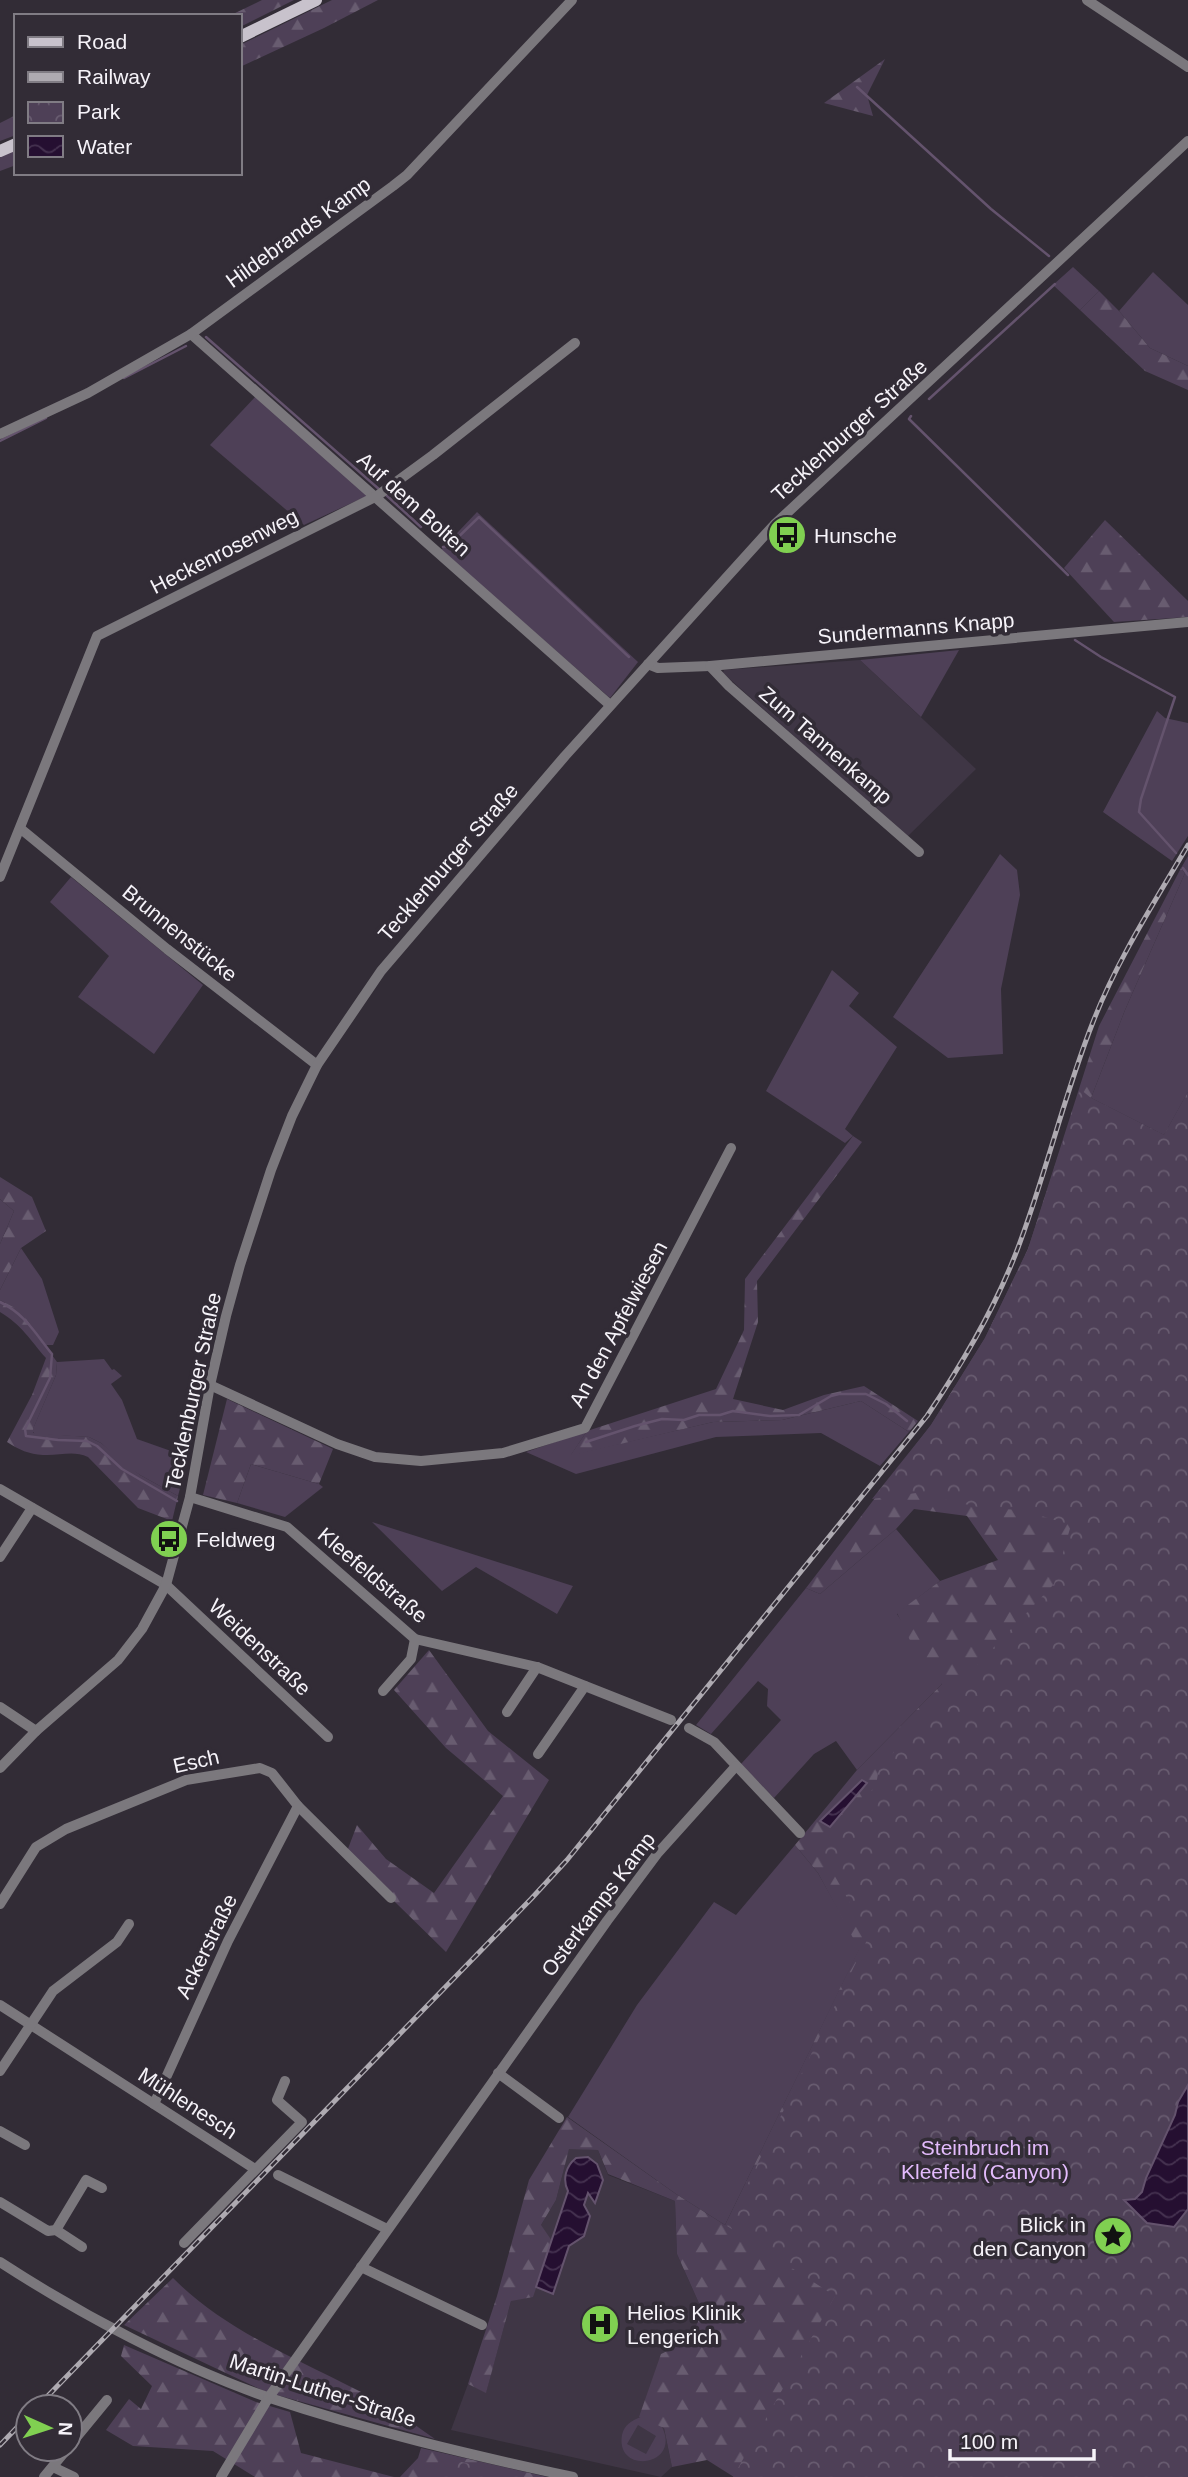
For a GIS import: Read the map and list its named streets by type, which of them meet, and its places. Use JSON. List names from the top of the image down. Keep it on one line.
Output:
{"streets":{"street":["Hildebrands Kamp","Tecklenburger Straße","Auf dem Bolten","Heckenrosenweg","Sundermanns Knapp","Zum Tannenkamp","Brunnenstücke","An den Apfelwiesen","Kleefeldstraße","Weidenstraße","Esch","Osterkamps Kamp","Ackerstraße","Mühlenesch","Martin-Luther-Straße"]},"crossings":[["Hildebrands Kamp","Auf dem Bolten"],["Tecklenburger Straße","Auf dem Bolten"],["Tecklenburger Straße","Sundermanns Knapp"],["Tecklenburger Straße","Brunnenstücke"],["Tecklenburger Straße","An den Apfelwiesen"],["Tecklenburger Straße","Kleefeldstraße"],["Tecklenburger Straße","Weidenstraße"],["Auf dem Bolten","Heckenrosenweg"],["Heckenrosenweg","Brunnenstücke"],["Sundermanns Knapp","Zum Tannenkamp"],["Esch","Ackerstraße"],["Osterkamps Kamp","Martin-Luther-Straße"],["Ackerstraße","Mühlenesch"]],"parks":["Steinbruch im Kleefeld (Canyon)"],"places":{"bus stop":["Hunsche","Feldweg"],"place":["Blick in den Canyon"],"hospital":["Helios Klinik Lengerich"]},"legend":["Road","Railway","Park","Water"],"scale_bar":"100 m","north":"right"}
